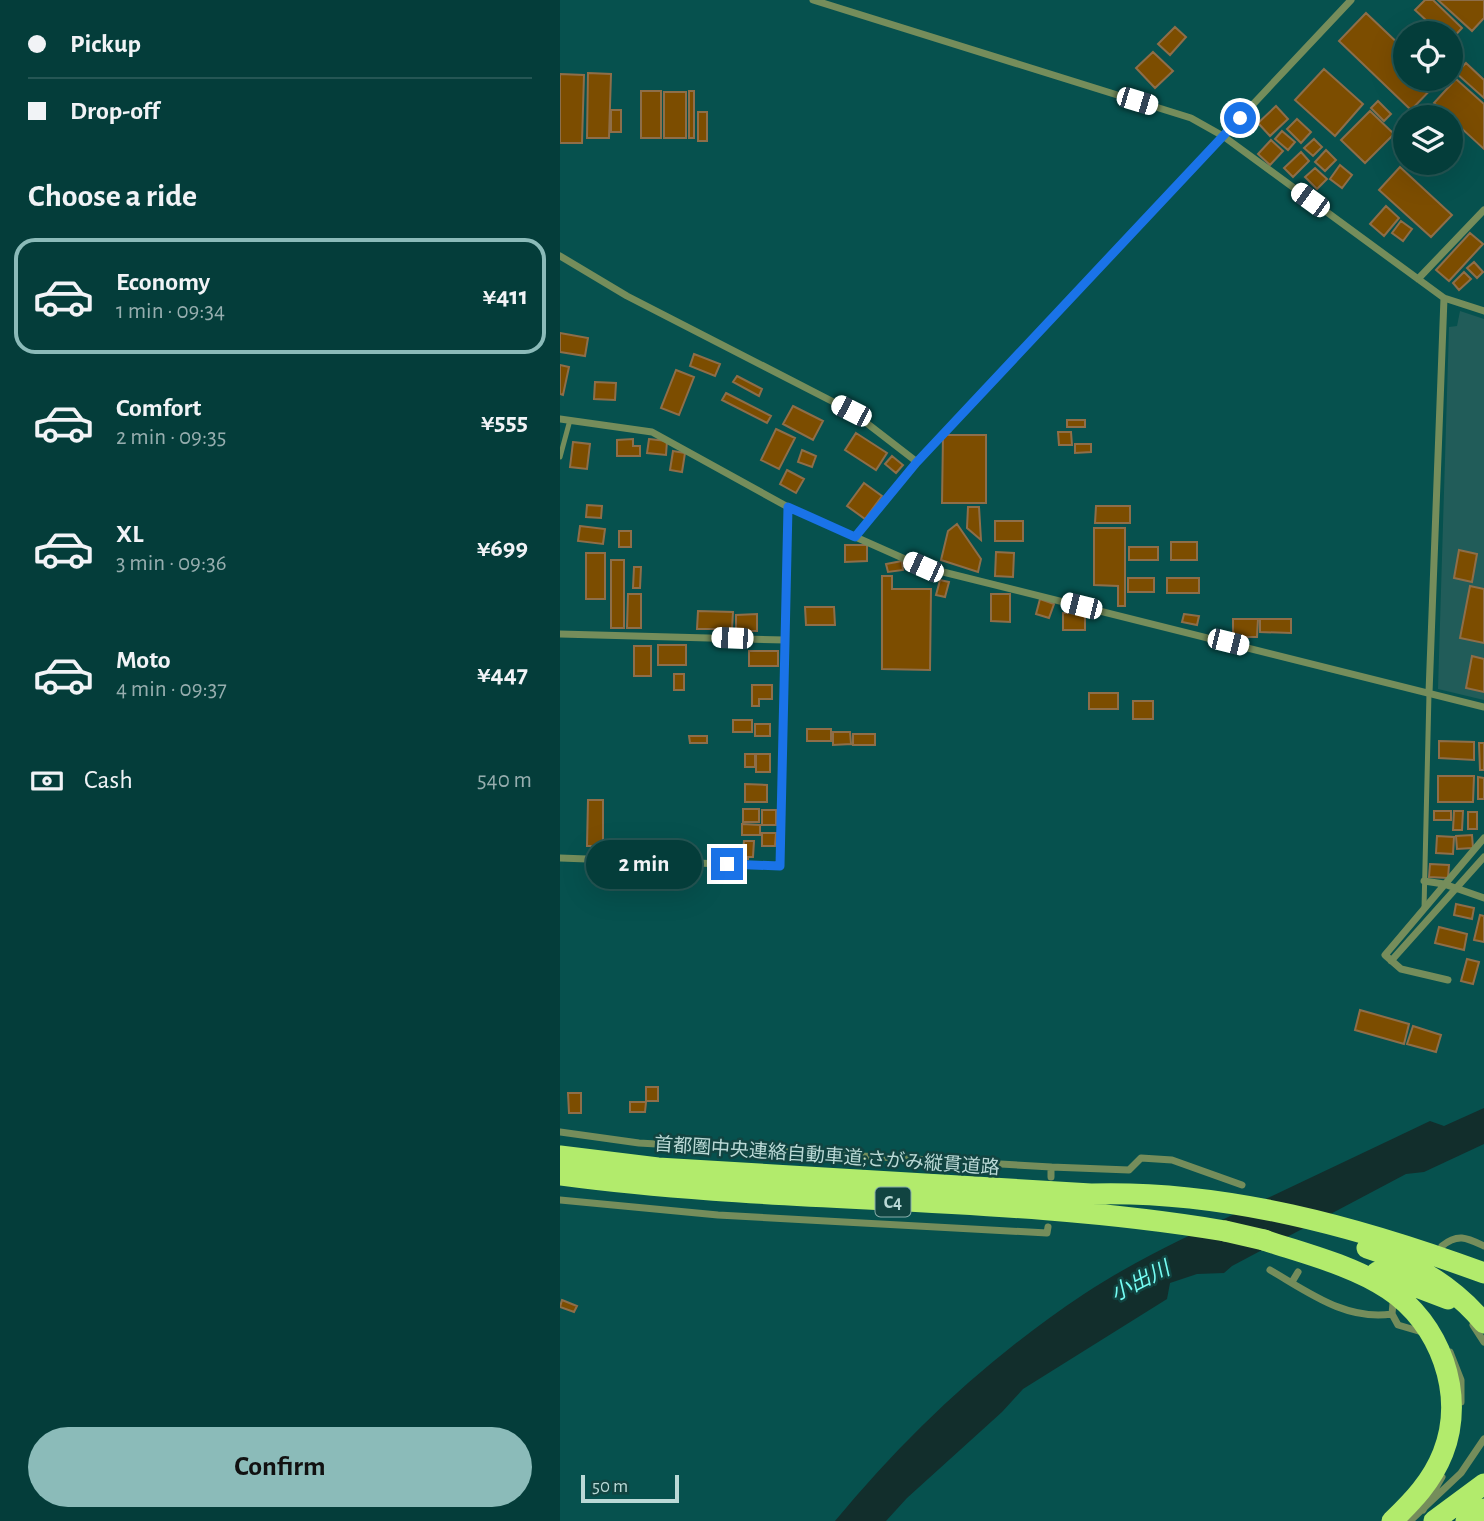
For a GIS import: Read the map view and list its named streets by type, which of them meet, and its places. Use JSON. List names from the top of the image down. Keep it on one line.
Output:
{"streets":{"highway":["首都圏中央連絡自動車道;さがみ縦貫道路","C4"]},"crossings":[["首都圏中央連絡自動車道;さがみ縦貫道路","C4"]],"water":["小出川"],"scale_bar":"50 m","page":{"banner":["Pickup","Drop-off"],"heading":"Choose a ride","list":[{"name":"Economy","note":"1 min · 09:34","value":"¥411"},{"name":"Comfort","note":"2 min · 09:35","value":"¥555"},{"name":"XL","note":"3 min · 09:36","value":"¥699"},{"name":"Moto","note":"4 min · 09:37","value":"¥447"}],"pay":["Cash","540 m"],"bubble":"2 min","buttons":"Confirm","scale":"50 m"}}
